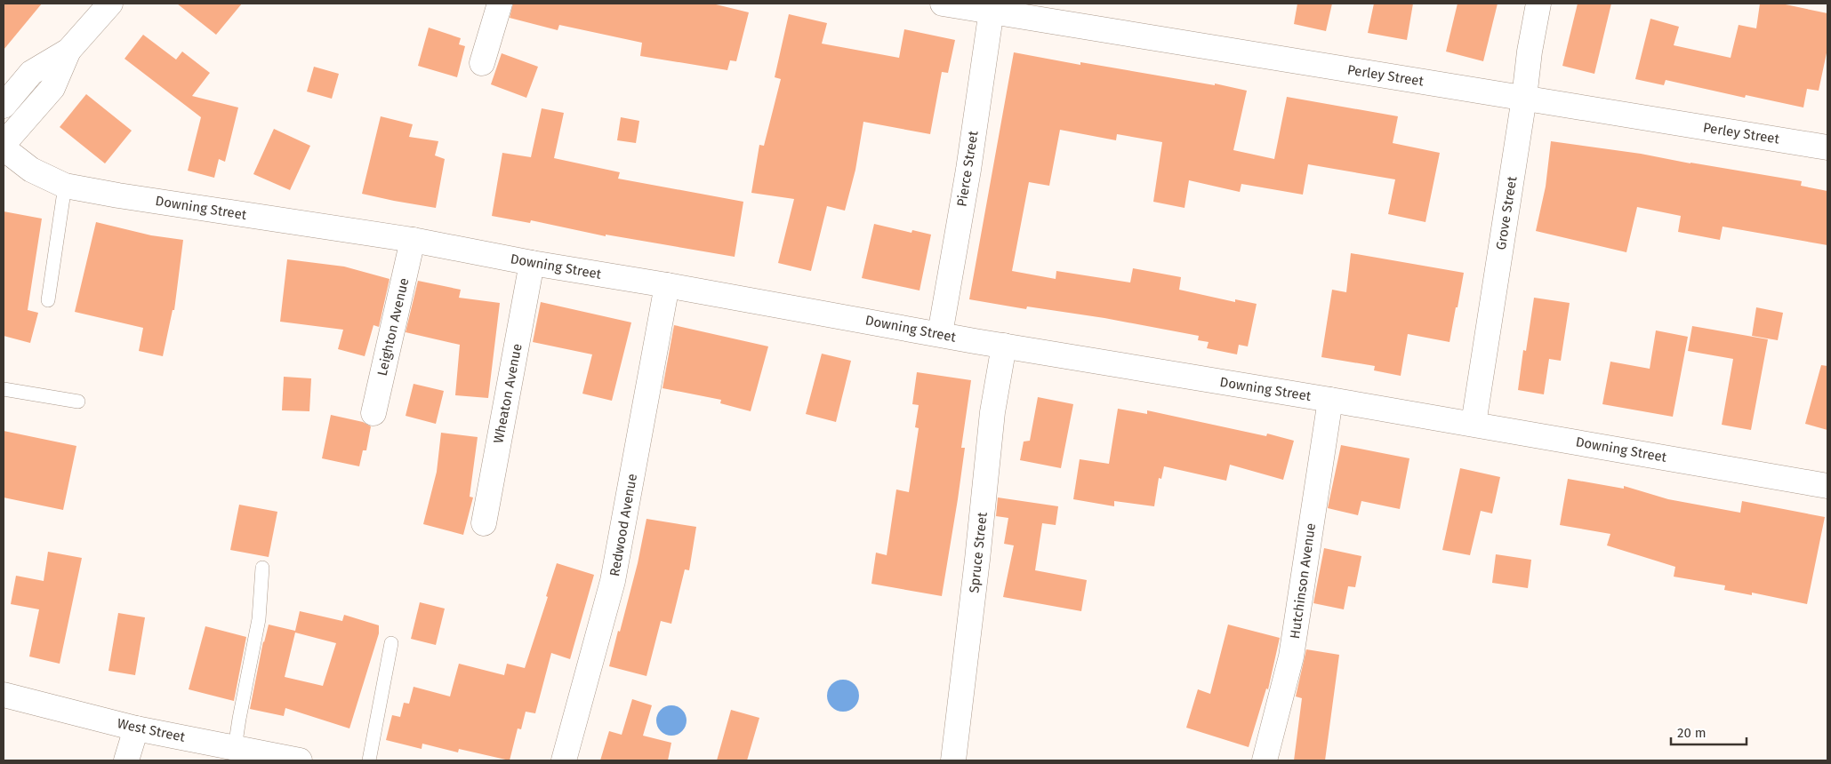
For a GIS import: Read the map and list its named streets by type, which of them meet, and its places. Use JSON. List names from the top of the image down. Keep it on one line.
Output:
{"streets":{"street":["Perley Street","Pierce Street","Downing Street","Grove Street","Leighton Avenue","Wheaton Avenue","Redwood Avenue","Spruce Street","Hutchinson Avenue","West Street"]},"crossings":[["Perley Street","Pierce Street"],["Perley Street","Grove Street"],["Pierce Street","Downing Street"],["Downing Street","Grove Street"],["Downing Street","Leighton Avenue"],["Downing Street","Wheaton Avenue"],["Downing Street","Redwood Avenue"],["Downing Street","Spruce Street"],["Downing Street","Hutchinson Avenue"]],"scale_bar":"20 m"}
